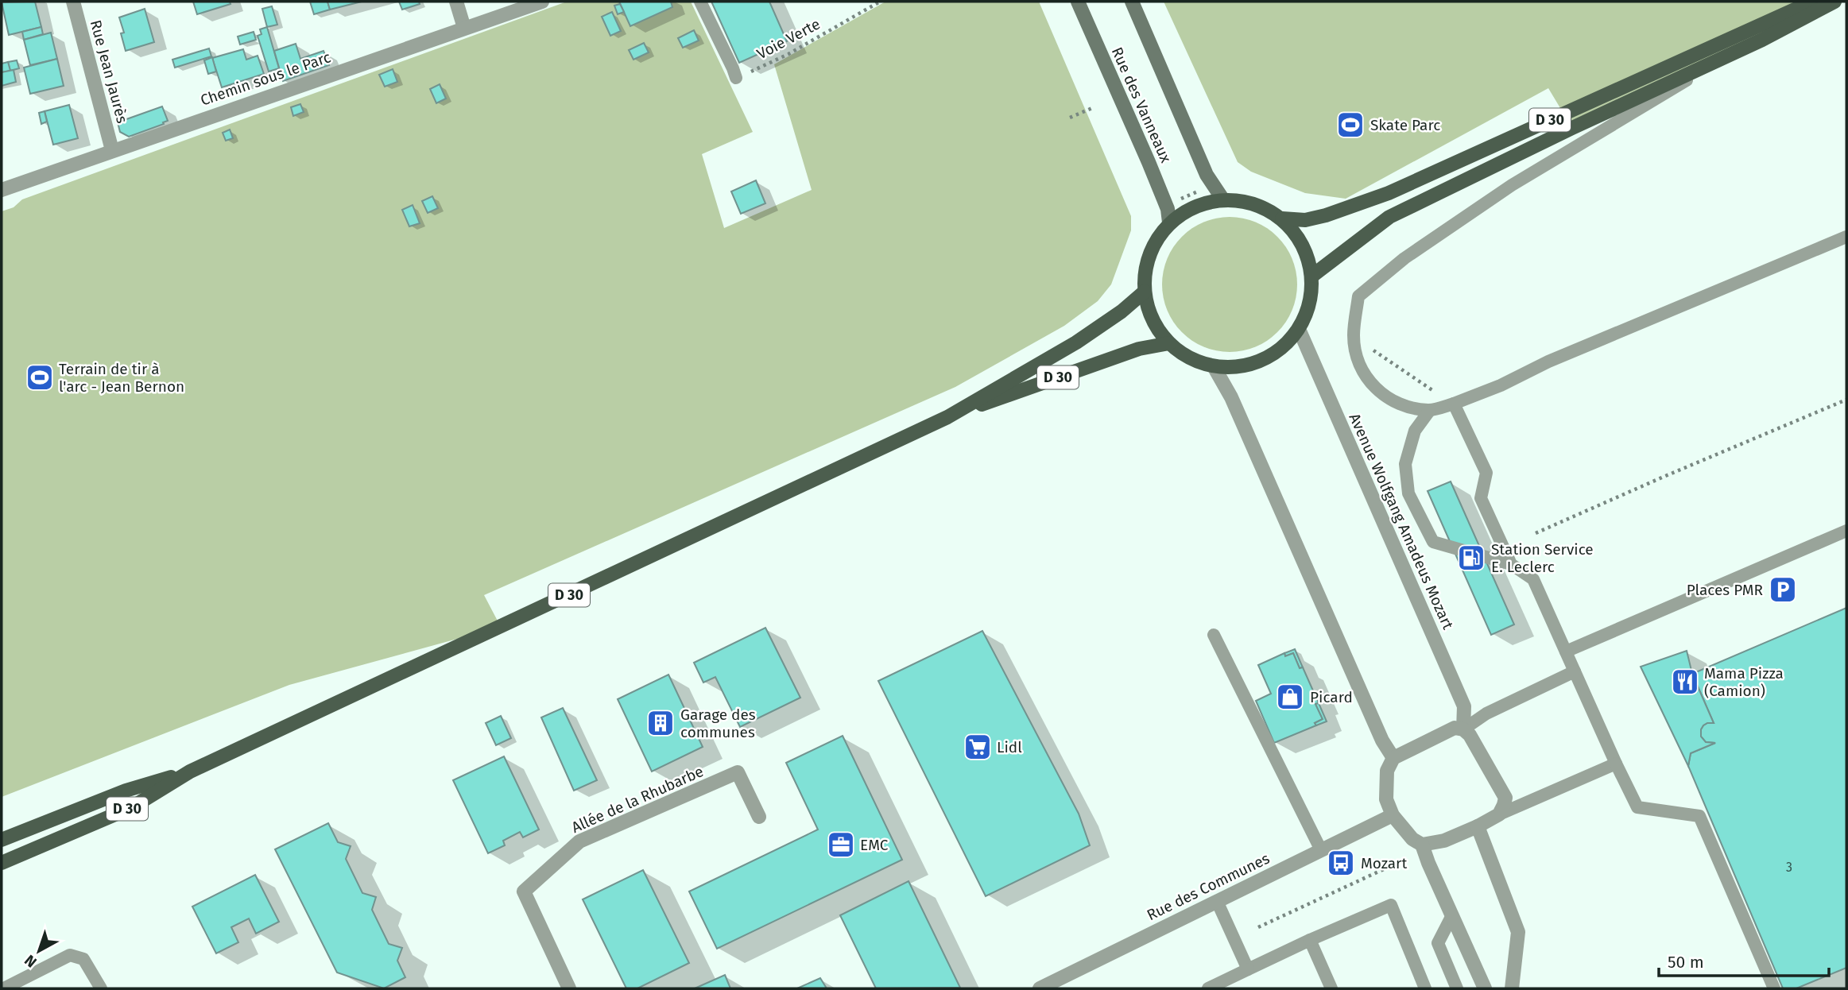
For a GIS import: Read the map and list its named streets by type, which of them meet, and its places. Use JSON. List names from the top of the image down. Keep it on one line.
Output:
{"streets":{"main road":["D 30"],"street":["Rue Jean Jaurès","Chemin sous le Parc","Rue des Vanneaux","Avenue Wolfgang Amadeus Mozart","Allée de la Rhubarbe","Rue des Communes"],"path":["Voie Verte"]},"crossings":[["Rue Jean Jaurès","Chemin sous le Parc"],["Rue des Vanneaux","D 30"],["Rue des Vanneaux","Avenue Wolfgang Amadeus Mozart"],["D 30","Avenue Wolfgang Amadeus Mozart"],["Avenue Wolfgang Amadeus Mozart","Rue des Communes"]],"places":{"sports":["Skate Parc","Terrain de tir à l'arc - Jean Bernon"],"fuel station":["Station Service E. Leclerc"],"parking":["Places PMR"],"restaurant":["Mama Pizza (Camion)"],"shop":["Picard"],"building":["Garage des communes"],"supermarket":["Lidl"],"office":["EMC"],"bus stop":["Mozart"]},"house_numbers":["3"],"scale_bar":"50 m","north":"bottom left"}
